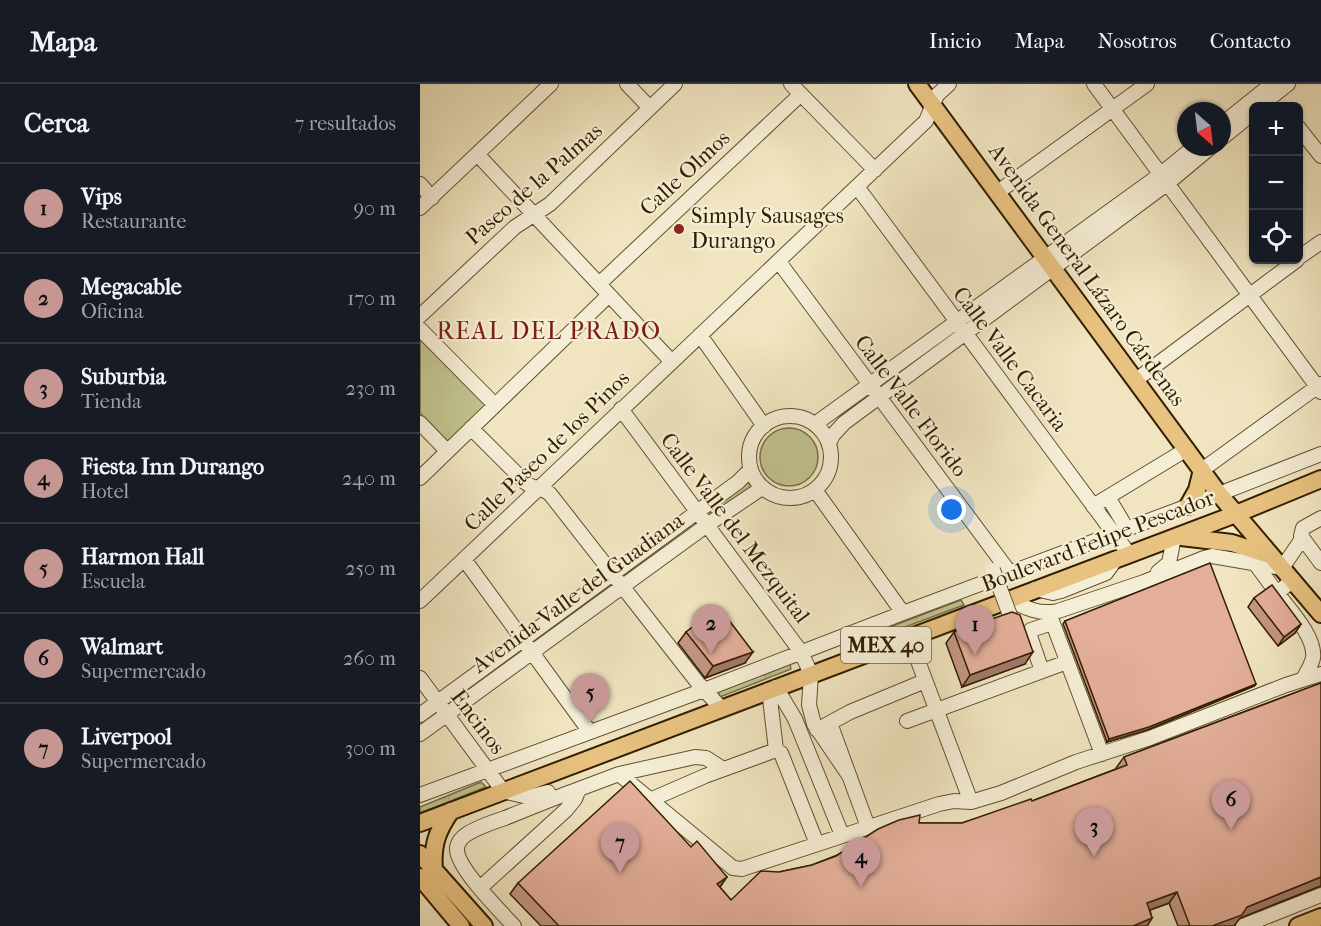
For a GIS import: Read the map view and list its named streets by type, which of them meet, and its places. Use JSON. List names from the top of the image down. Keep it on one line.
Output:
{"streets":{"main road":["Avenida General Lázaro Cárdenas","Boulevard Felipe Pescador","MEX 40"],"street":["Calle Olmos","Paseo de la Palmas","Calle Valle Cacaria","Calle Valle Florido","Calle Paseo de los Pinos","Calle Valle del Mezquital","Avenida Valle del Guadiana","Encinos"]},"crossings":[["Avenida General Lázaro Cárdenas","Calle Paseo de los Pinos"],["Avenida General Lázaro Cárdenas","Boulevard Felipe Pescador"],["Calle Valle Cacaria","Calle Paseo de los Pinos"],["Calle Valle Cacaria","Boulevard Felipe Pescador"],["Calle Valle Florido","Calle Paseo de los Pinos"],["Calle Valle Florido","Boulevard Felipe Pescador"],["Calle Paseo de los Pinos","Calle Valle del Mezquital"],["Calle Valle del Mezquital","Boulevard Felipe Pescador"],["Calle Valle del Mezquital","Avenida Valle del Guadiana"],["Boulevard Felipe Pescador","Encinos"],["Avenida Valle del Guadiana","Encinos"]],"districts":["REAL DEL PRADO"],"places":["Simply Sausages Durango"],"north":"bottom right","page":{"header":"Mapa","nav":["Inicio","Mapa","Nosotros","Contacto"],"heading":["Cerca","7 resultados"],"map_buttons":["+","−"],"list":[{"mark":"1","name":"Vips","note":"Restaurante","value":"90 m"},{"mark":"2","name":"Megacable","note":"Oficina","value":"170 m"},{"mark":"3","name":"Suburbia","note":"Tienda","value":"230 m"},{"mark":"4","name":"Fiesta Inn Durango","note":"Hotel","value":"240 m"},{"mark":"5","name":"Harmon Hall","note":"Escuela","value":"250 m"},{"mark":"6","name":"Walmart","note":"Supermercado","value":"260 m"},{"mark":"7","name":"Liverpool","note":"Supermercado","value":"300 m"}],"pins":["2","1","5","6","3","7","4"]}}
